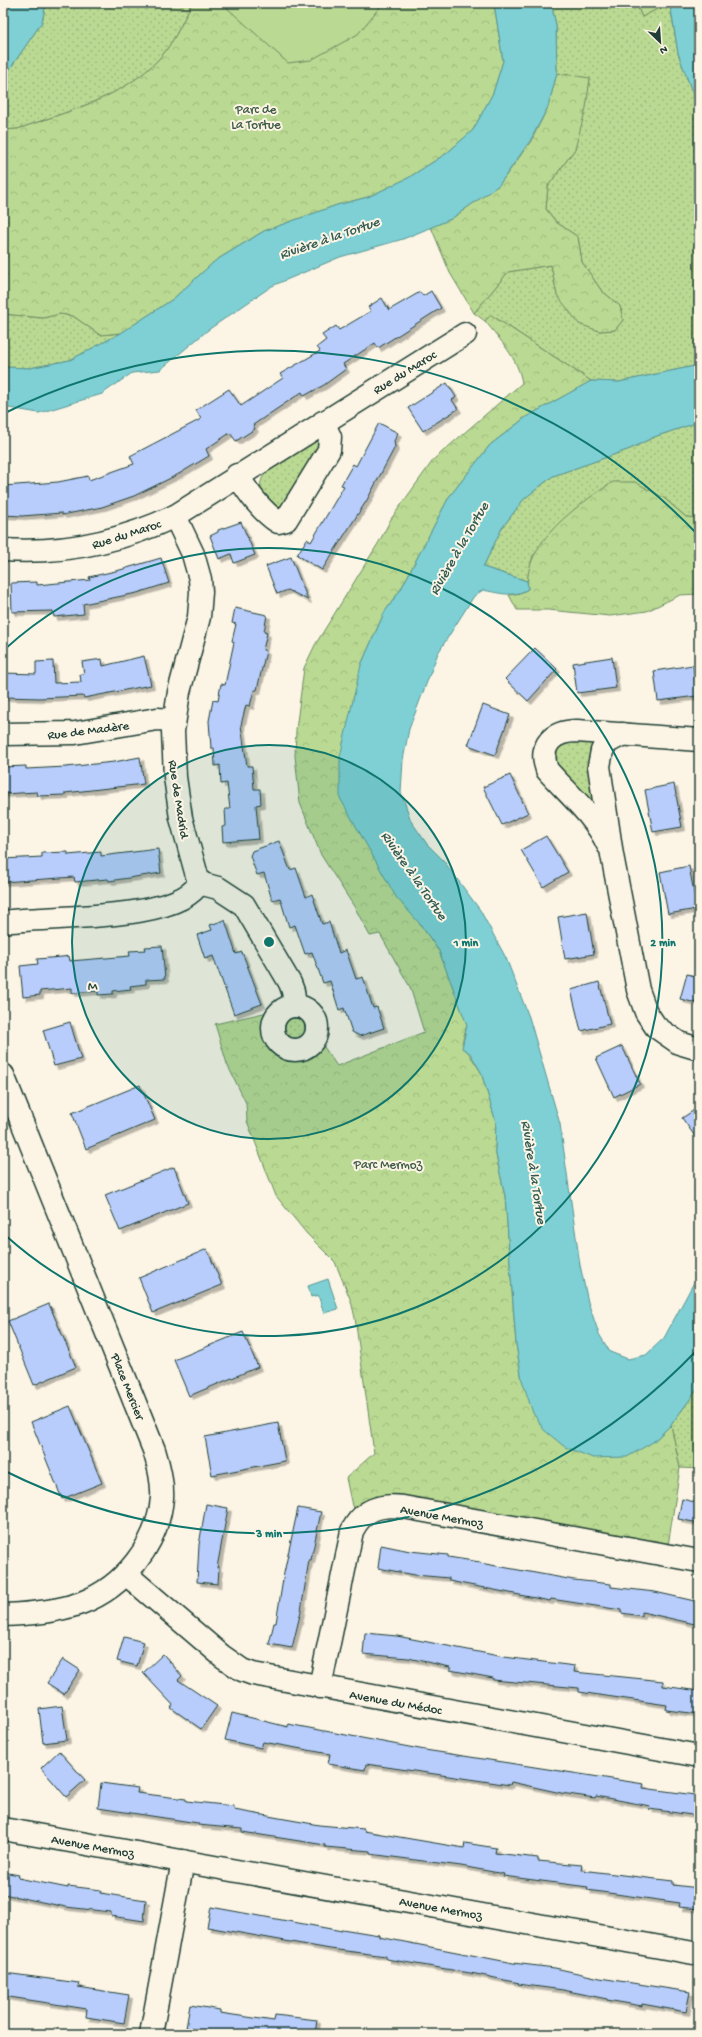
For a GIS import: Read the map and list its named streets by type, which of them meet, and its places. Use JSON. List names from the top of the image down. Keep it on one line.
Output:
{"streets":{"street":["Rue du Maroc","Rue de Madère","Rue de Madrid","Place Mercier","Avenue Mermoz","Avenue du Médoc"]},"crossings":[["Rue du Maroc","Rue de Madrid"],["Rue de Madère","Rue de Madrid"],["Place Mercier","Avenue du Médoc"],["Avenue Mermoz","Avenue du Médoc"]],"districts":["M"],"water":["Rivière à la Tortue"],"parks":["Parc de La Tortue","Parc Mermoz"],"north":"bottom right","rings":["1 min","2 min","3 min"]}
